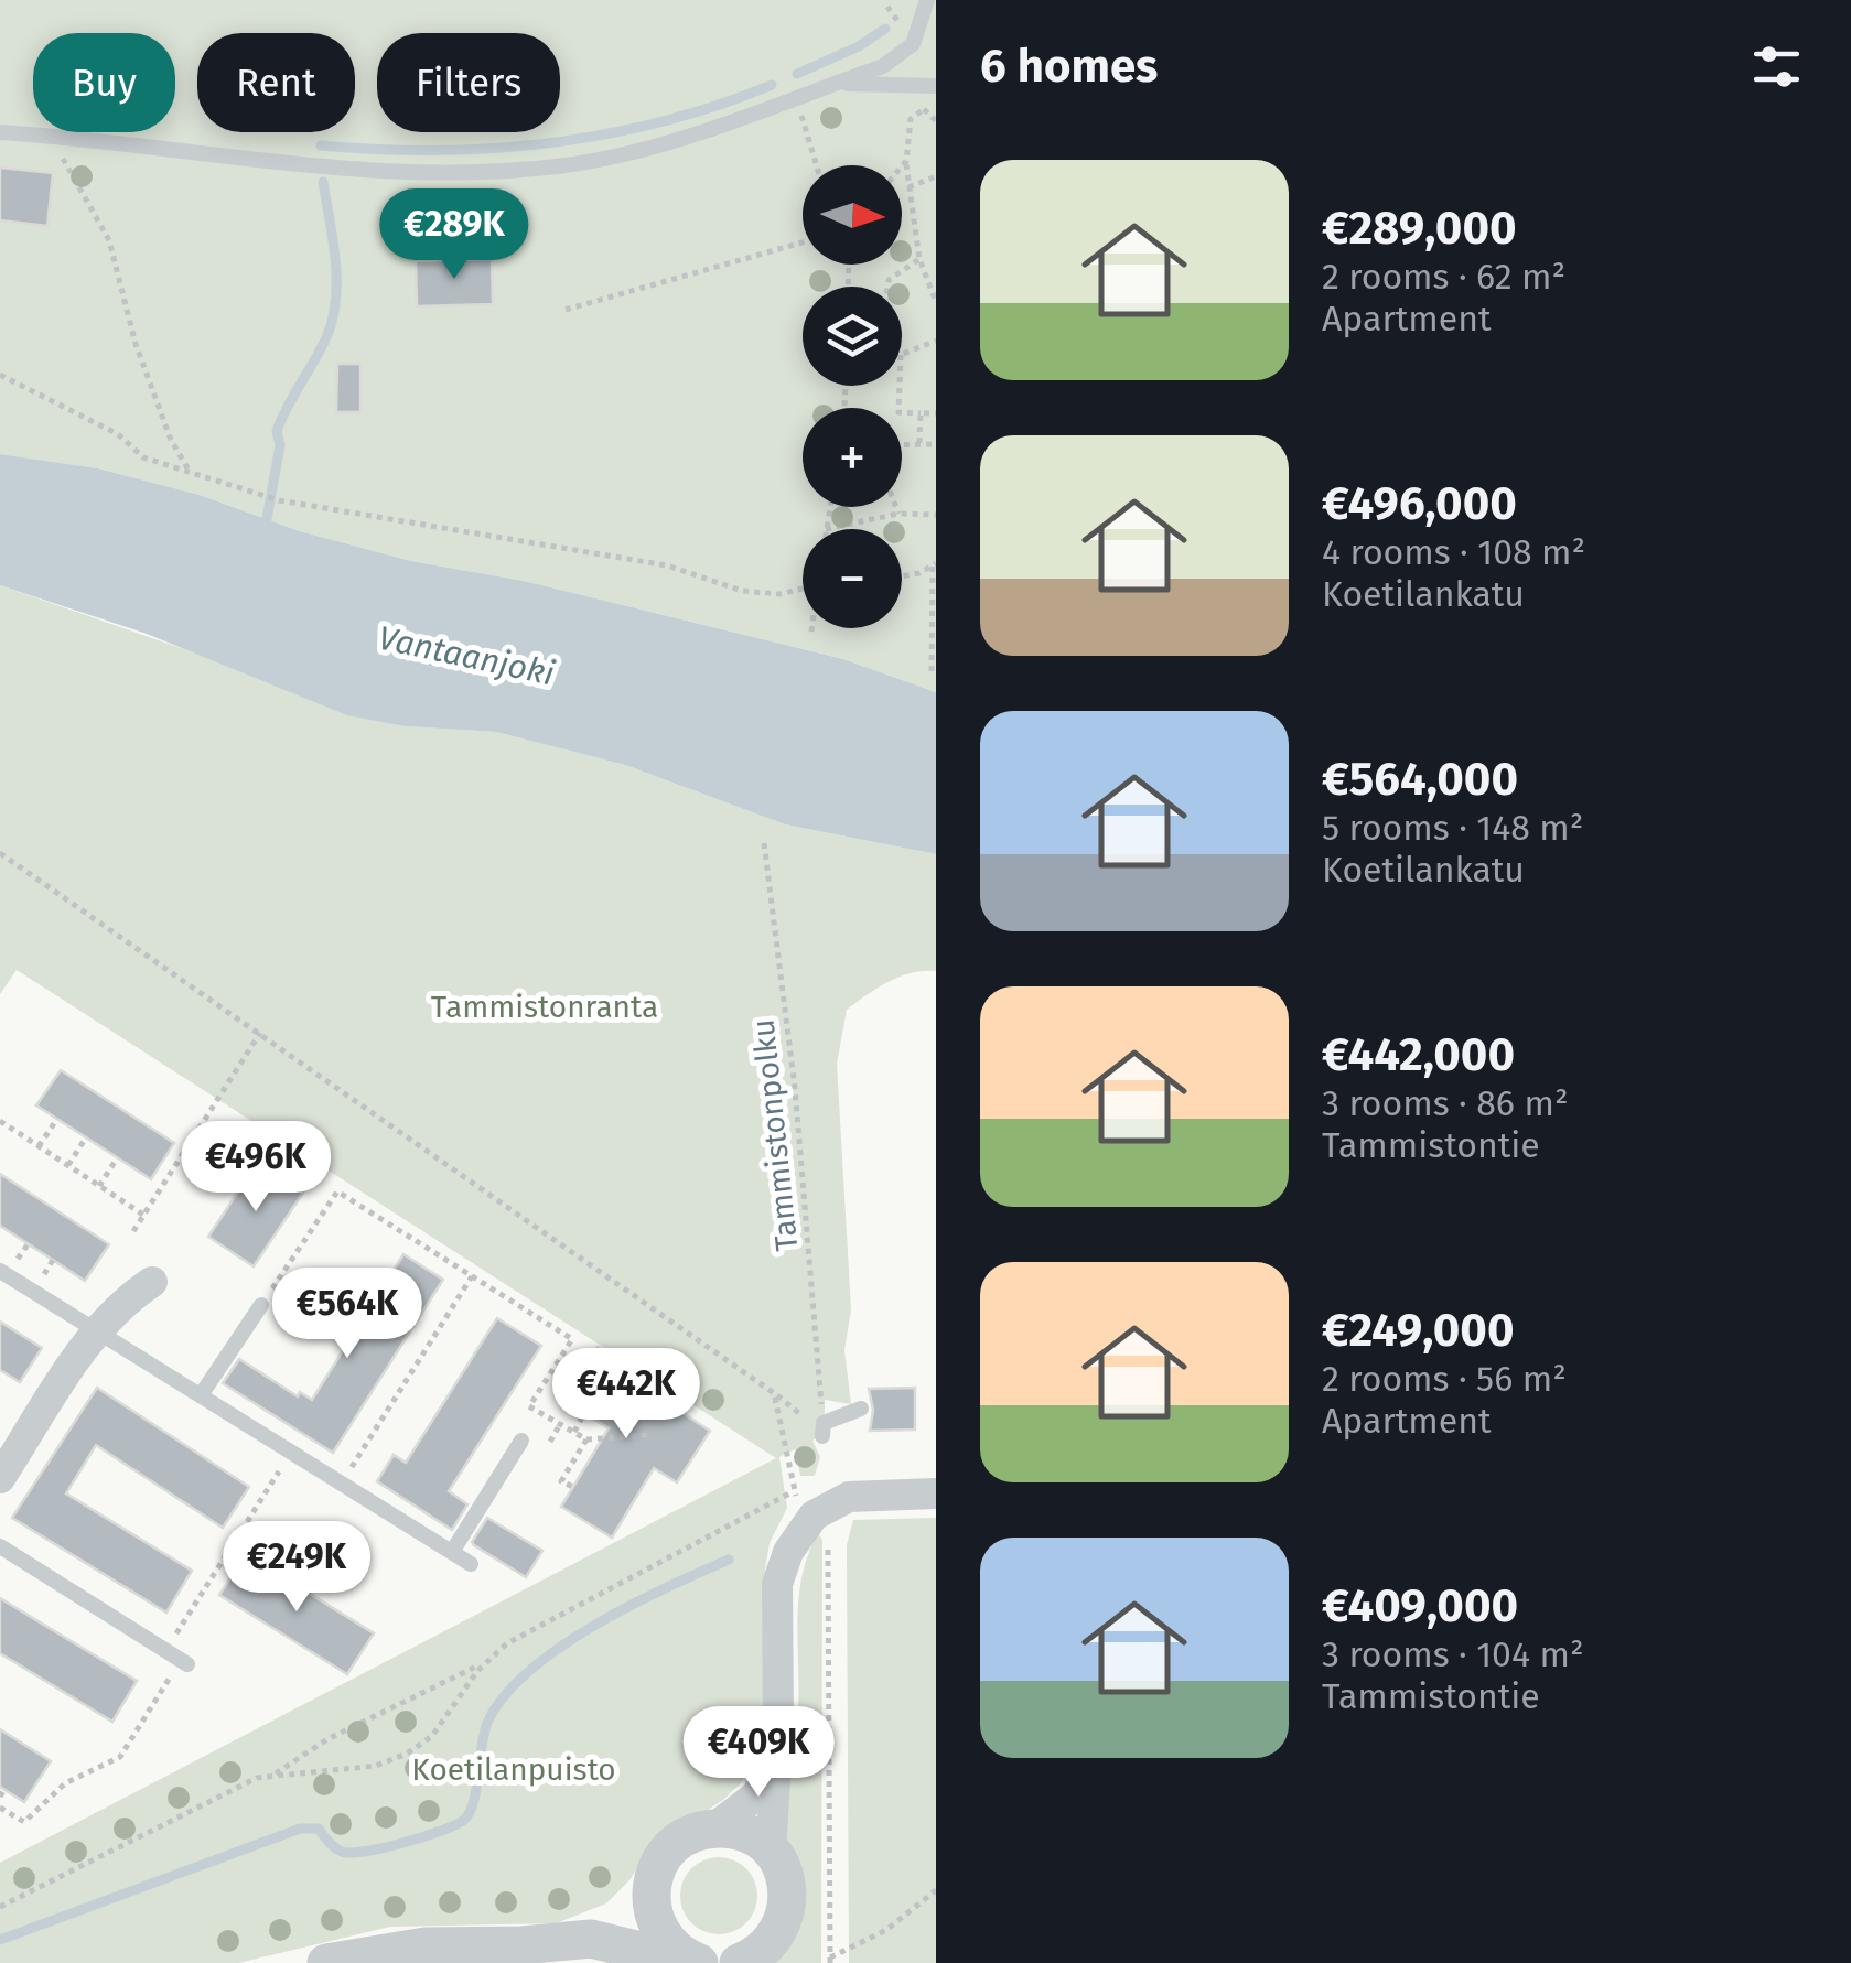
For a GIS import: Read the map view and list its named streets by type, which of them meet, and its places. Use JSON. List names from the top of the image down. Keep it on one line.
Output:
{"streets":{"path":["Tammistonpolku"]},"water":["Vantaanjoki"],"parks":["Tammistonranta","Koetilanpuisto"],"north":"right","page":{"heading":"6 homes","chip":["Buy","Rent","Filters"],"list":[{"name":"€289,000","note":"2 rooms · 62 m² · Apartment"},{"name":"€496,000","note":"4 rooms · 108 m² · Koetilankatu"},{"name":"€564,000","note":"5 rooms · 148 m² · Koetilankatu"},{"name":"€442,000","note":"3 rooms · 86 m² · Tammistontie"},{"name":"€249,000","note":"2 rooms · 56 m² · Apartment"},{"name":"€409,000","note":"3 rooms · 104 m² · Tammistontie"}],"map_buttons":["+","−"],"price":["€289K","€496K","€564K","€442K","€249K","€409K"]}}
